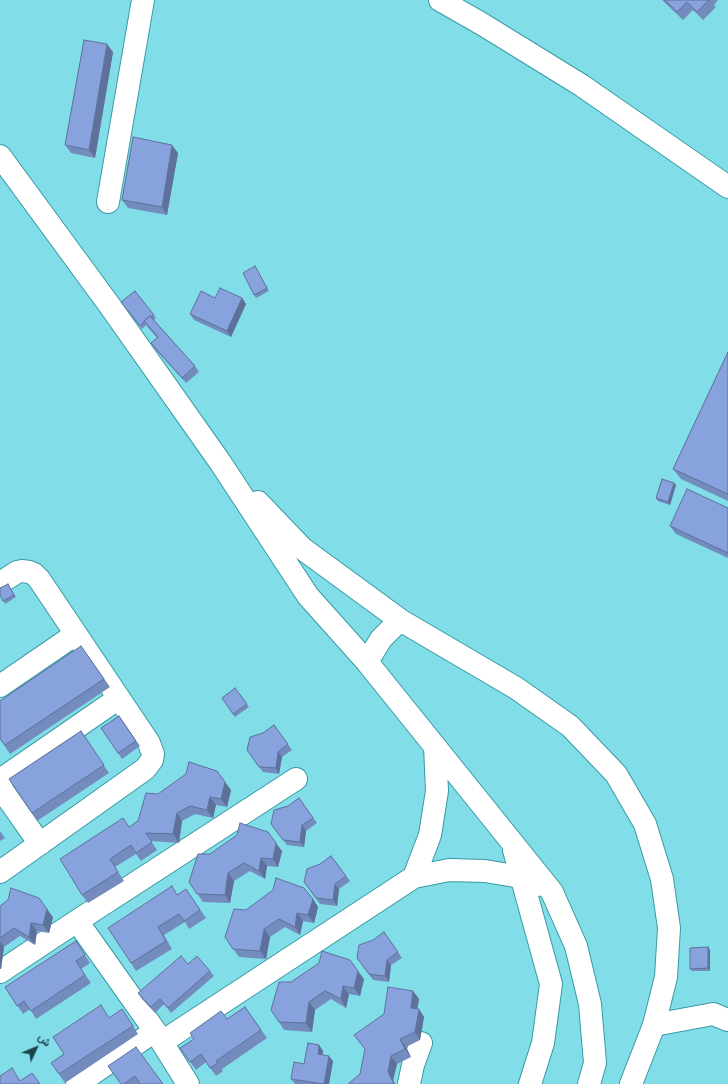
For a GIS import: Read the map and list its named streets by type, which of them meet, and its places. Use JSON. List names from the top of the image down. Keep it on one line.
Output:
{"north":"top right"}
